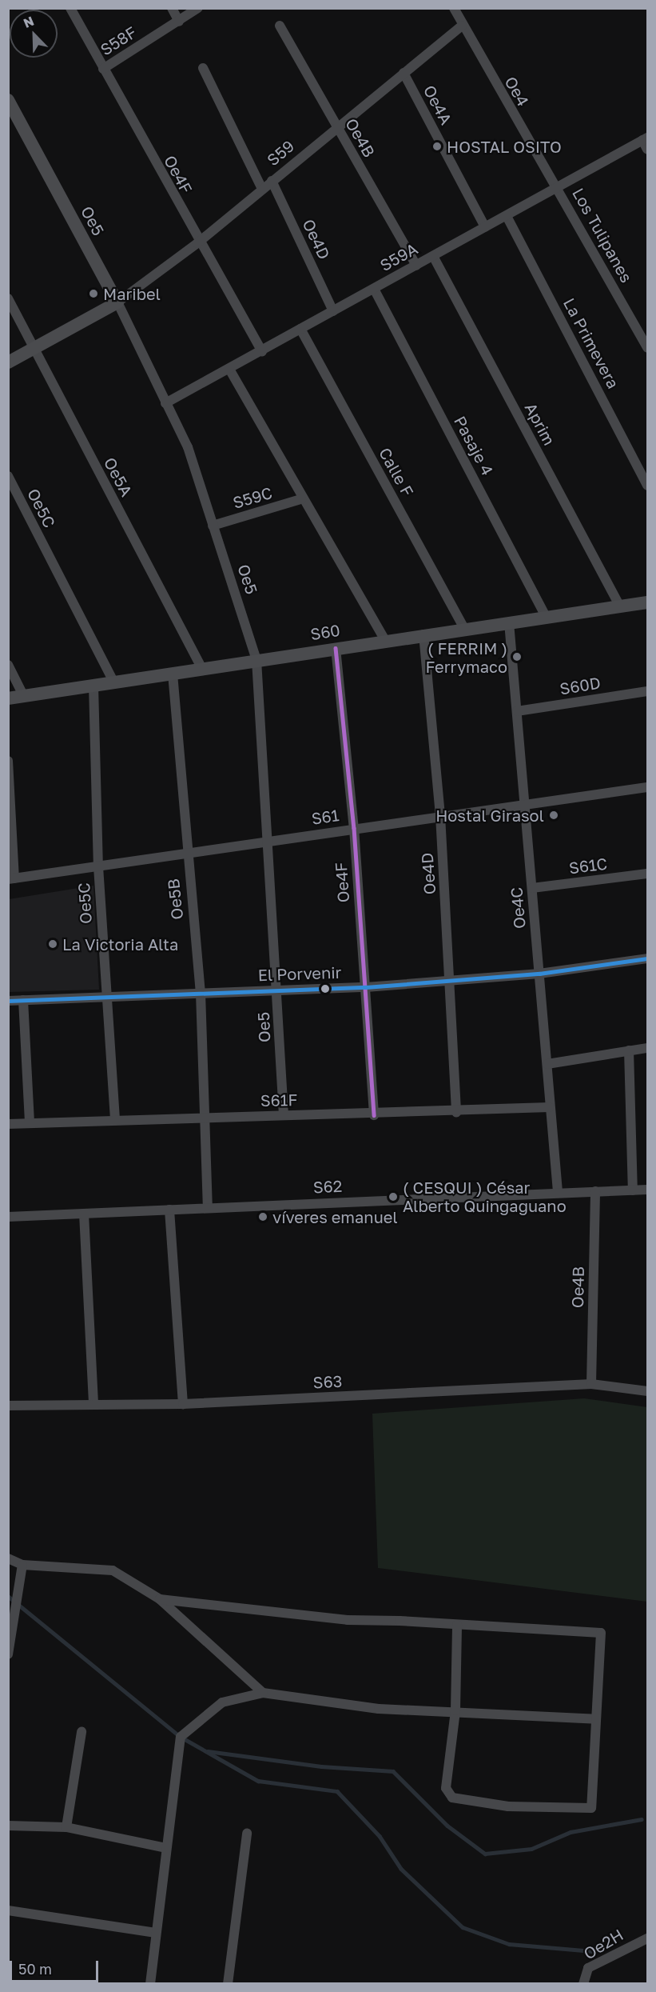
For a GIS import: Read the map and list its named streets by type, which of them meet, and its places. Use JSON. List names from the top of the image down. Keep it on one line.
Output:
{"streets":{"street":["S58F","Oe4","Oe4A","Oe4B","S59","Oe4F","Oe5","Los Tulipanes","Oe4D","S59A","La Primevera","Aprim","Pasaje 4","Calle F","Oe5A","S59C","Oe5C","S60","S60D","S61","S61C","Oe5B","Oe4C","El Porvenir","S61F","S62","S63","Oe2H"]},"crossings":[["S58F","Oe4F"],["Oe4","S59"],["Oe4","Los Tulipanes"],["Oe4","S59A"],["Oe4A","S59"],["Oe4A","S59A"],["Oe4B","S59"],["Oe4B","S59A"],["Oe4B","S62"],["Oe4B","S63"],["S59","Oe4F"],["S59","Oe5"],["S59","Oe4D"],["Oe4F","S59A"],["Oe4F","S60"],["Oe4F","S61"],["Oe4F","El Porvenir"],["Oe4F","S61F"],["Oe5","S59A"],["Oe5","S59C"],["Oe5","S60"],["Oe5","S61"],["Oe5","El Porvenir"],["Oe5","S61F"],["Los Tulipanes","S59A"],["Oe4D","S59A"],["Oe4D","S60"],["Oe4D","S61"],["Oe4D","El Porvenir"],["Oe4D","S61F"],["S59A","La Primevera"],["S59A","Aprim"],["S59A","Pasaje 4"],["S59A","Calle F"],["Aprim","S60"],["Pasaje 4","S60"],["Calle F","S60"],["Oe5A","S60"],["Oe5C","S60"],["Oe5C","S61"],["Oe5C","El Porvenir"],["Oe5C","S61F"],["S60","Oe5B"],["S60","Oe4C"],["S60D","Oe4C"],["S61","Oe5B"],["S61","Oe4C"],["S61C","Oe4C"],["Oe5B","El Porvenir"],["Oe5B","S61F"],["Oe5B","S62"],["Oe4C","El Porvenir"],["Oe4C","S61F"],["Oe4C","S62"]],"places":["HOSTAL OSITO","Maribel","( FERRIM ) Ferrymaco","Hostal Girasol","La Victoria Alta","( CESQUI ) César Alberto Quingaguano","víveres emanuel"],"scale_bar":"50 m","north":"top left"}
